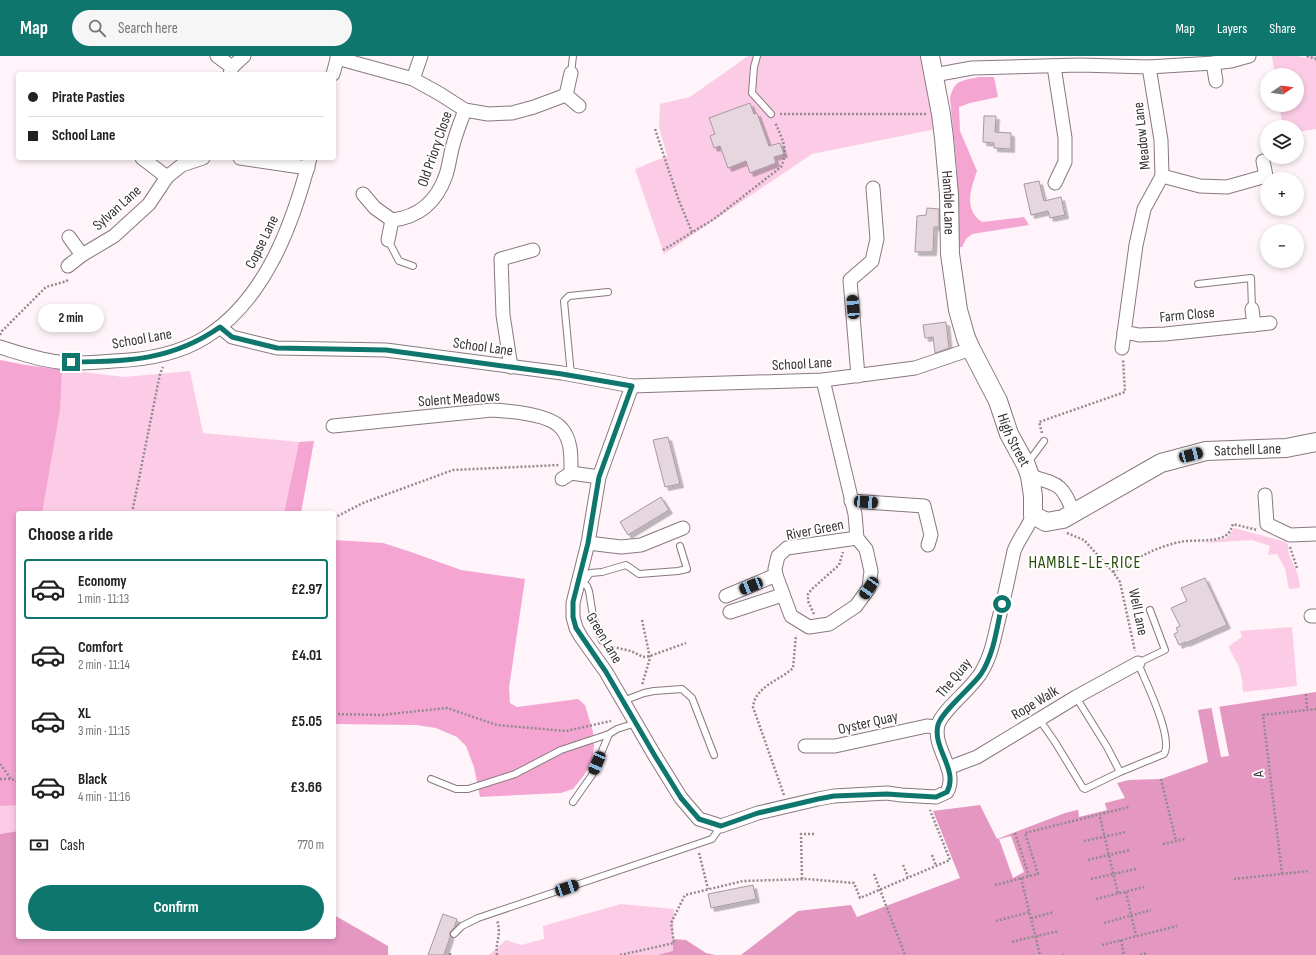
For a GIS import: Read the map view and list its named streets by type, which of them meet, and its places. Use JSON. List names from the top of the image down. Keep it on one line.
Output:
{"streets":{"main road":["Hamble Lane","High Street","Satchell Lane"],"street":["Meadow Lane","Old Priory Close","Sylvan Lane","Copse Lane","Farm Close","School Lane","Solent Meadows","River Green","Green Lane","The Quay","Rope Walk","Oyster Quay"],"path":["Well Lane","A"]},"crossings":[["Meadow Lane","Farm Close"],["Hamble Lane","School Lane"],["Hamble Lane","High Street"],["Copse Lane","School Lane"],["School Lane","High Street"],["School Lane","River Green"],["School Lane","Green Lane"],["High Street","Satchell Lane"],["High Street","Well Lane"],["Satchell Lane","Well Lane"],["Well Lane","Rope Walk"],["The Quay","Oyster Quay"]],"districts":["HAMBLE-LE-RICE"],"north":"right","page":{"header":"Map","search":"Search here","nav":["Map","Layers","Share"],"map_buttons":["+","−"],"banner":["Pirate Pasties","School Lane"],"bubble":"2 min","heading":"Choose a ride","list":[{"name":"Economy","note":"1 min · 11:13","value":"£2.97"},{"name":"Comfort","note":"2 min · 11:14","value":"£4.01"},{"name":"XL","note":"3 min · 11:15","value":"£5.05"},{"name":"Black","note":"4 min · 11:16","value":"£3.66"}],"pay":["Cash","770 m"],"buttons":"Confirm"}}
